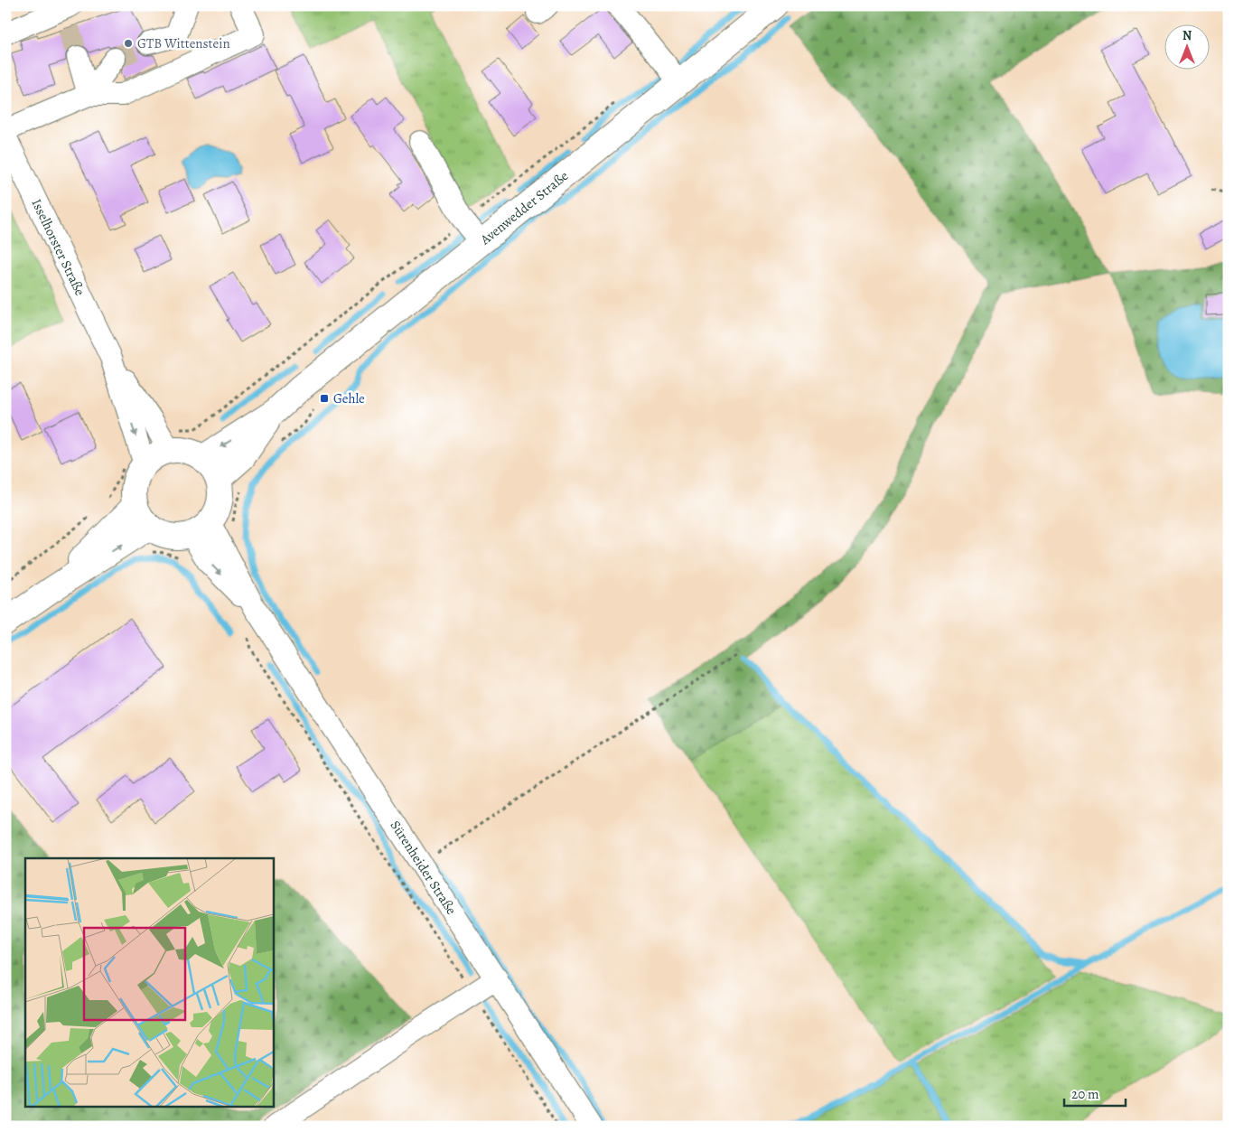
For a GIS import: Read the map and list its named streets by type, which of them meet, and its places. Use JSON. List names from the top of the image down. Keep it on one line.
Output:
{"streets":{"main road":["Avenwedder Straße"],"street":["Isselhorster Straße","Sürenheider Straße"]},"crossings":[["Avenwedder Straße","Isselhorster Straße"],["Avenwedder Straße","Sürenheider Straße"],["Isselhorster Straße","Sürenheider Straße"]],"places":{"other":["GTB Wittenstein"],"transit":["Gehle"]},"scale_bar":"20 m","north":"top"}
